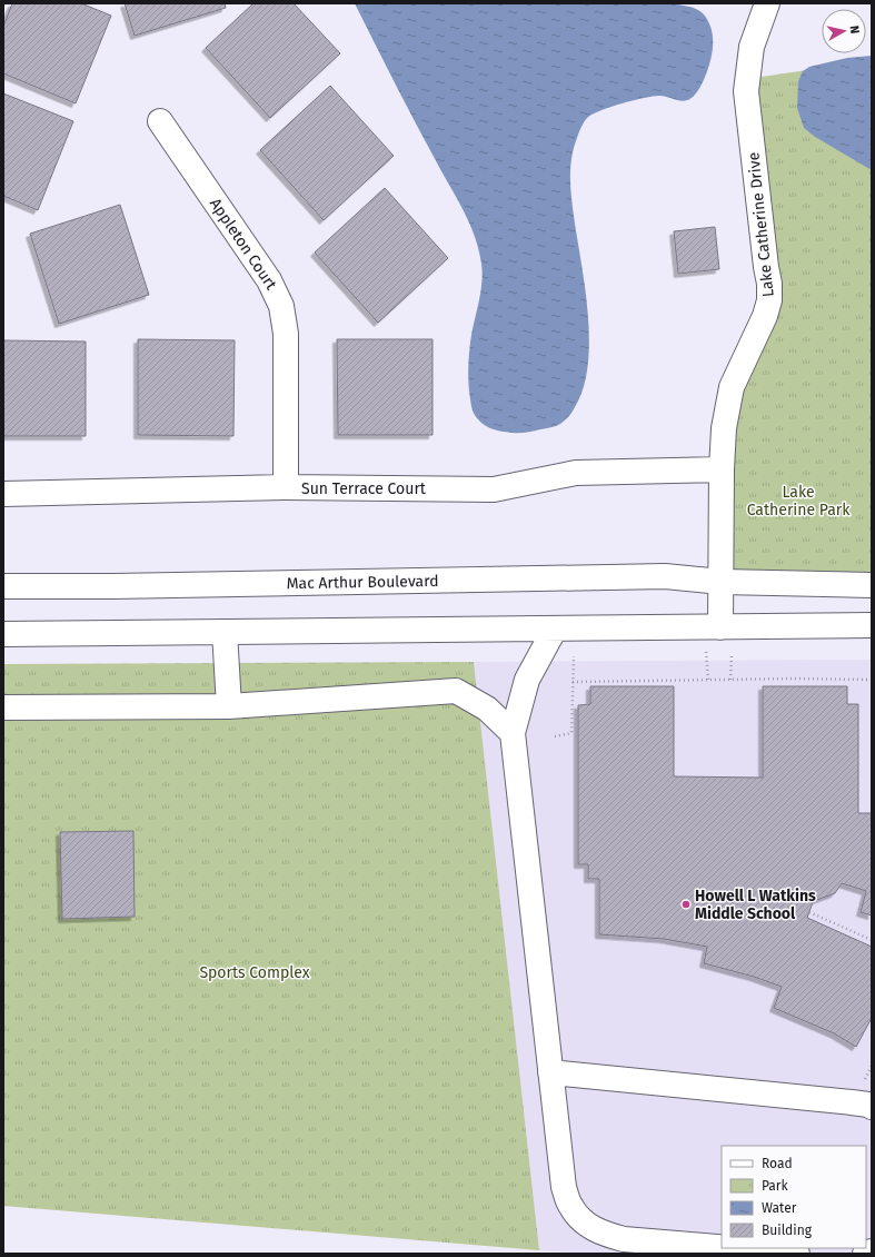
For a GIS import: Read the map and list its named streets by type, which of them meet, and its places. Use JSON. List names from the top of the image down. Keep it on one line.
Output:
{"streets":{"street":["Lake Catherine Drive","Appleton Court","Sun Terrace Court","Mac Arthur Boulevard"]},"crossings":[["Lake Catherine Drive","Sun Terrace Court"],["Lake Catherine Drive","Mac Arthur Boulevard"],["Appleton Court","Sun Terrace Court"]],"parks":["Lake Catherine Park","Sports Complex"],"places":["Howell L Watkins Middle School"],"legend":["Road","Park","Water","Building"],"north":"right"}
